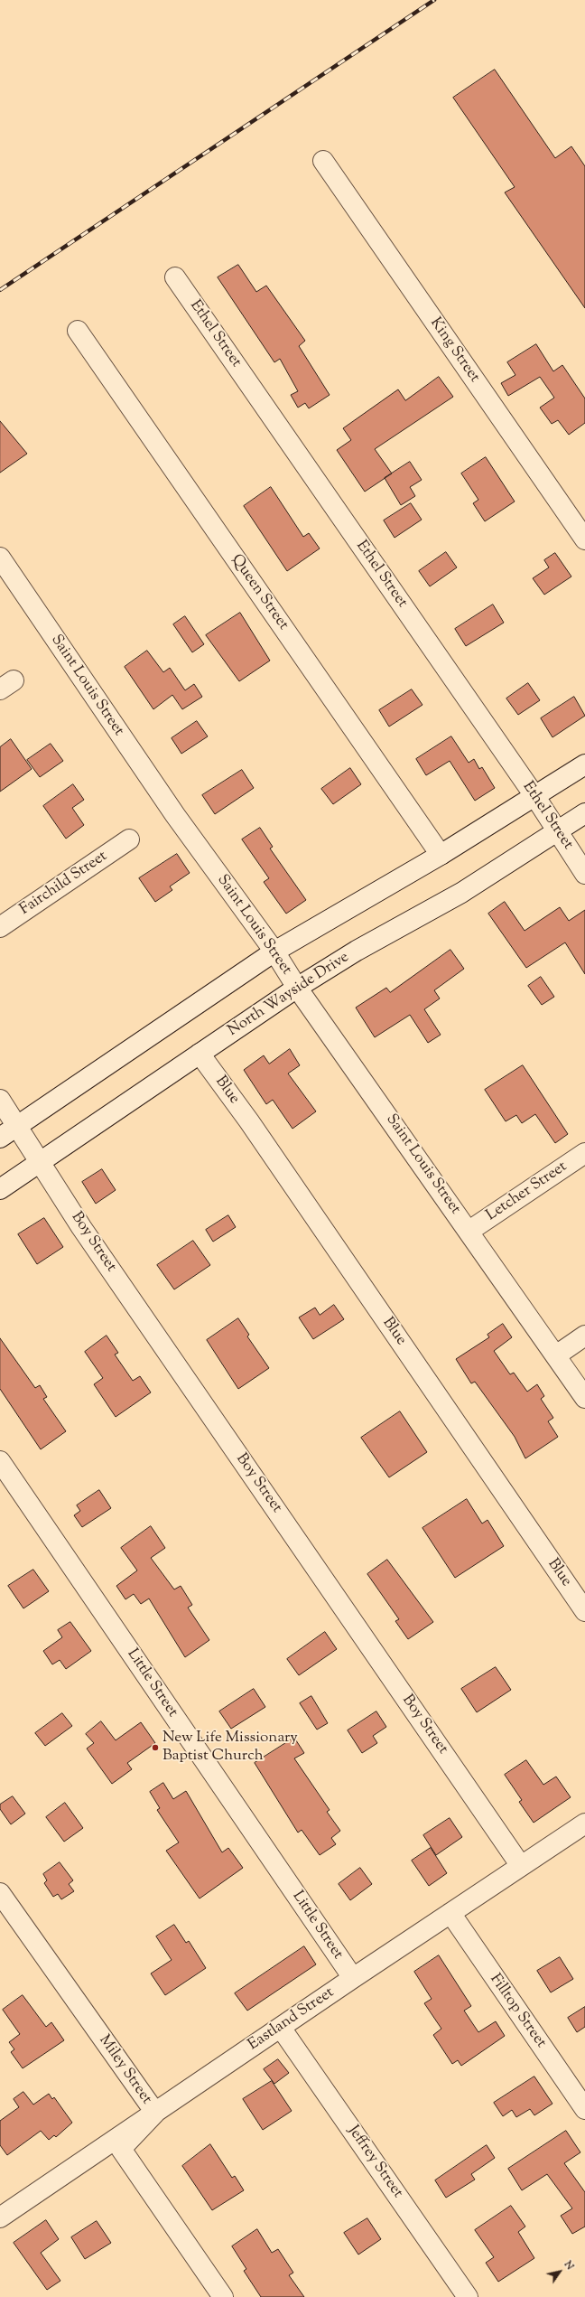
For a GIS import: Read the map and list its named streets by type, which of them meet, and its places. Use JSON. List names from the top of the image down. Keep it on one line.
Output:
{"streets":{"street":["Ethel Street","King Street","Queen Street","Saint Louis Street","Fairchild Street","North Wayside Drive","Blue","Letcher Street","Boy Street","Little Street","Filltop Street","Eastland Street","Miley Street","Jeffrey Street"]},"crossings":[["Ethel Street","North Wayside Drive"],["Saint Louis Street","North Wayside Drive"],["Saint Louis Street","Letcher Street"],["North Wayside Drive","Blue"],["North Wayside Drive","Boy Street"],["Boy Street","Eastland Street"],["Little Street","Eastland Street"],["Filltop Street","Eastland Street"],["Eastland Street","Miley Street"],["Eastland Street","Jeffrey Street"]],"places":["New Life Missionary Baptist Church"],"north":"top right"}
